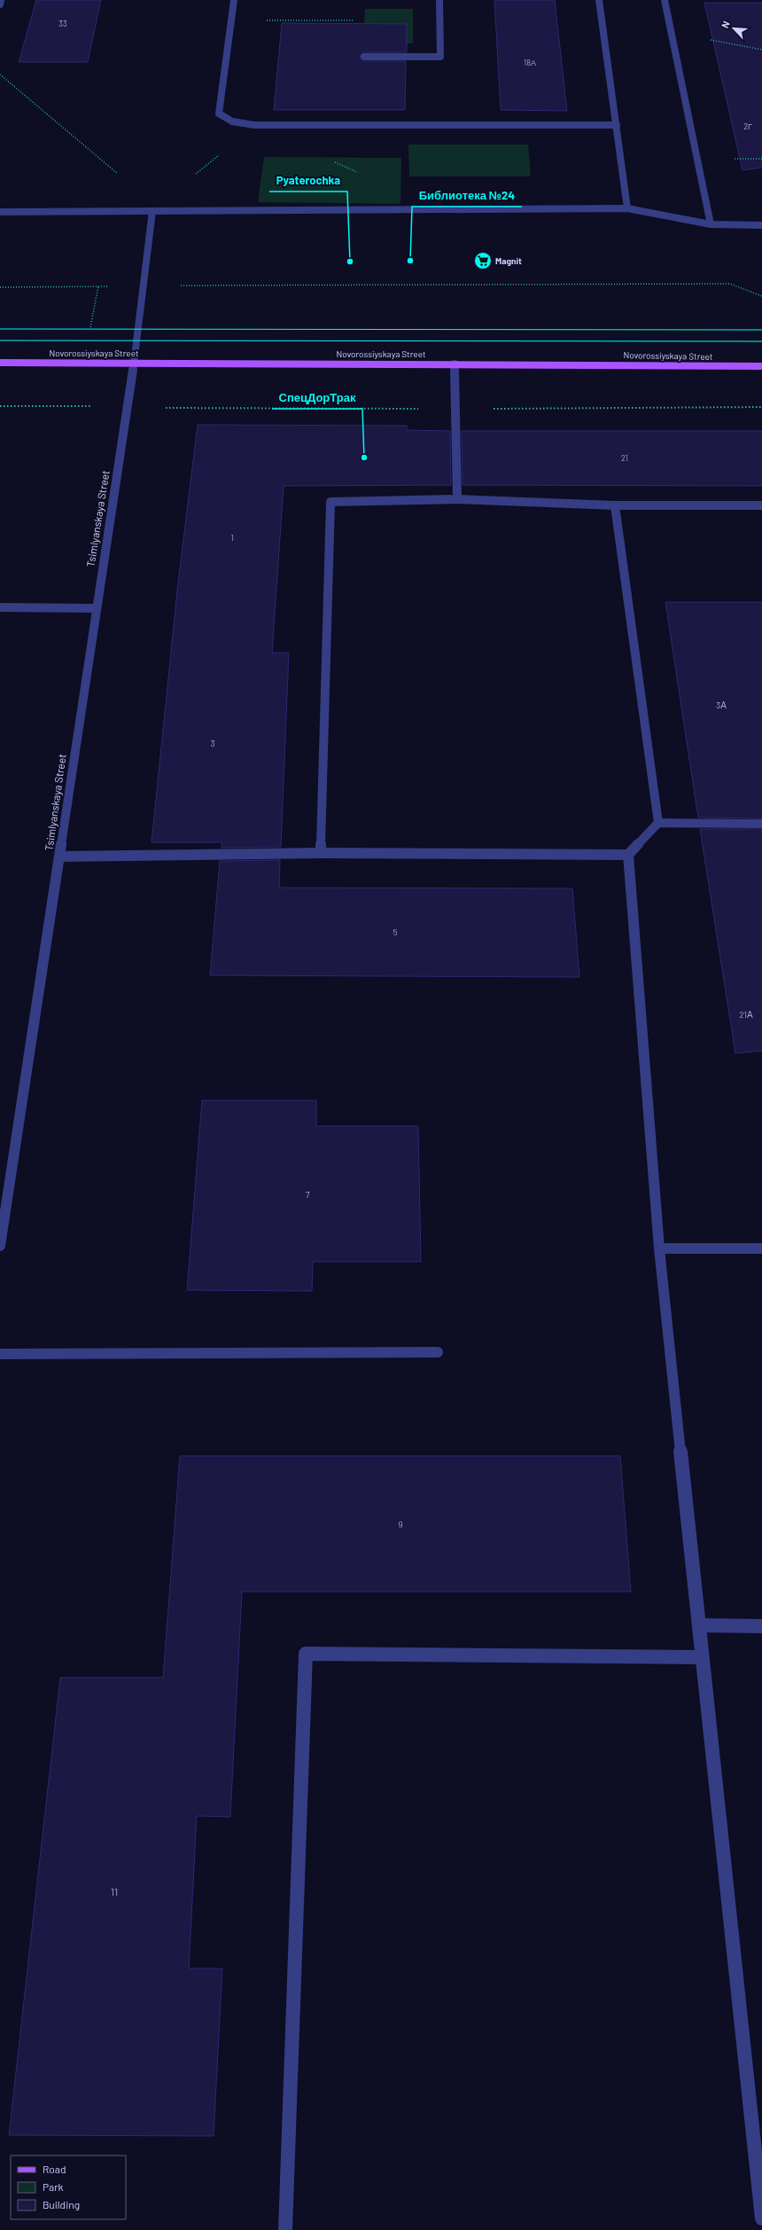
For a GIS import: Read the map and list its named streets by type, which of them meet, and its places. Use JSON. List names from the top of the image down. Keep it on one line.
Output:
{"streets":{"main road":["Novorossiyskaya Street"],"street":["Tsimlyanskaya Street"]},"crossings":[["Novorossiyskaya Street","Tsimlyanskaya Street"]],"places":{"other":["Библиотека №24","Pyaterochka","СпецДорТрак"],"supermarket":["Magnit"]},"house_numbers":["33","18А","2Г","21","1","3А","3","5","21А","7","9","11"],"legend":["Road","Park","Building"],"north":"top left"}
